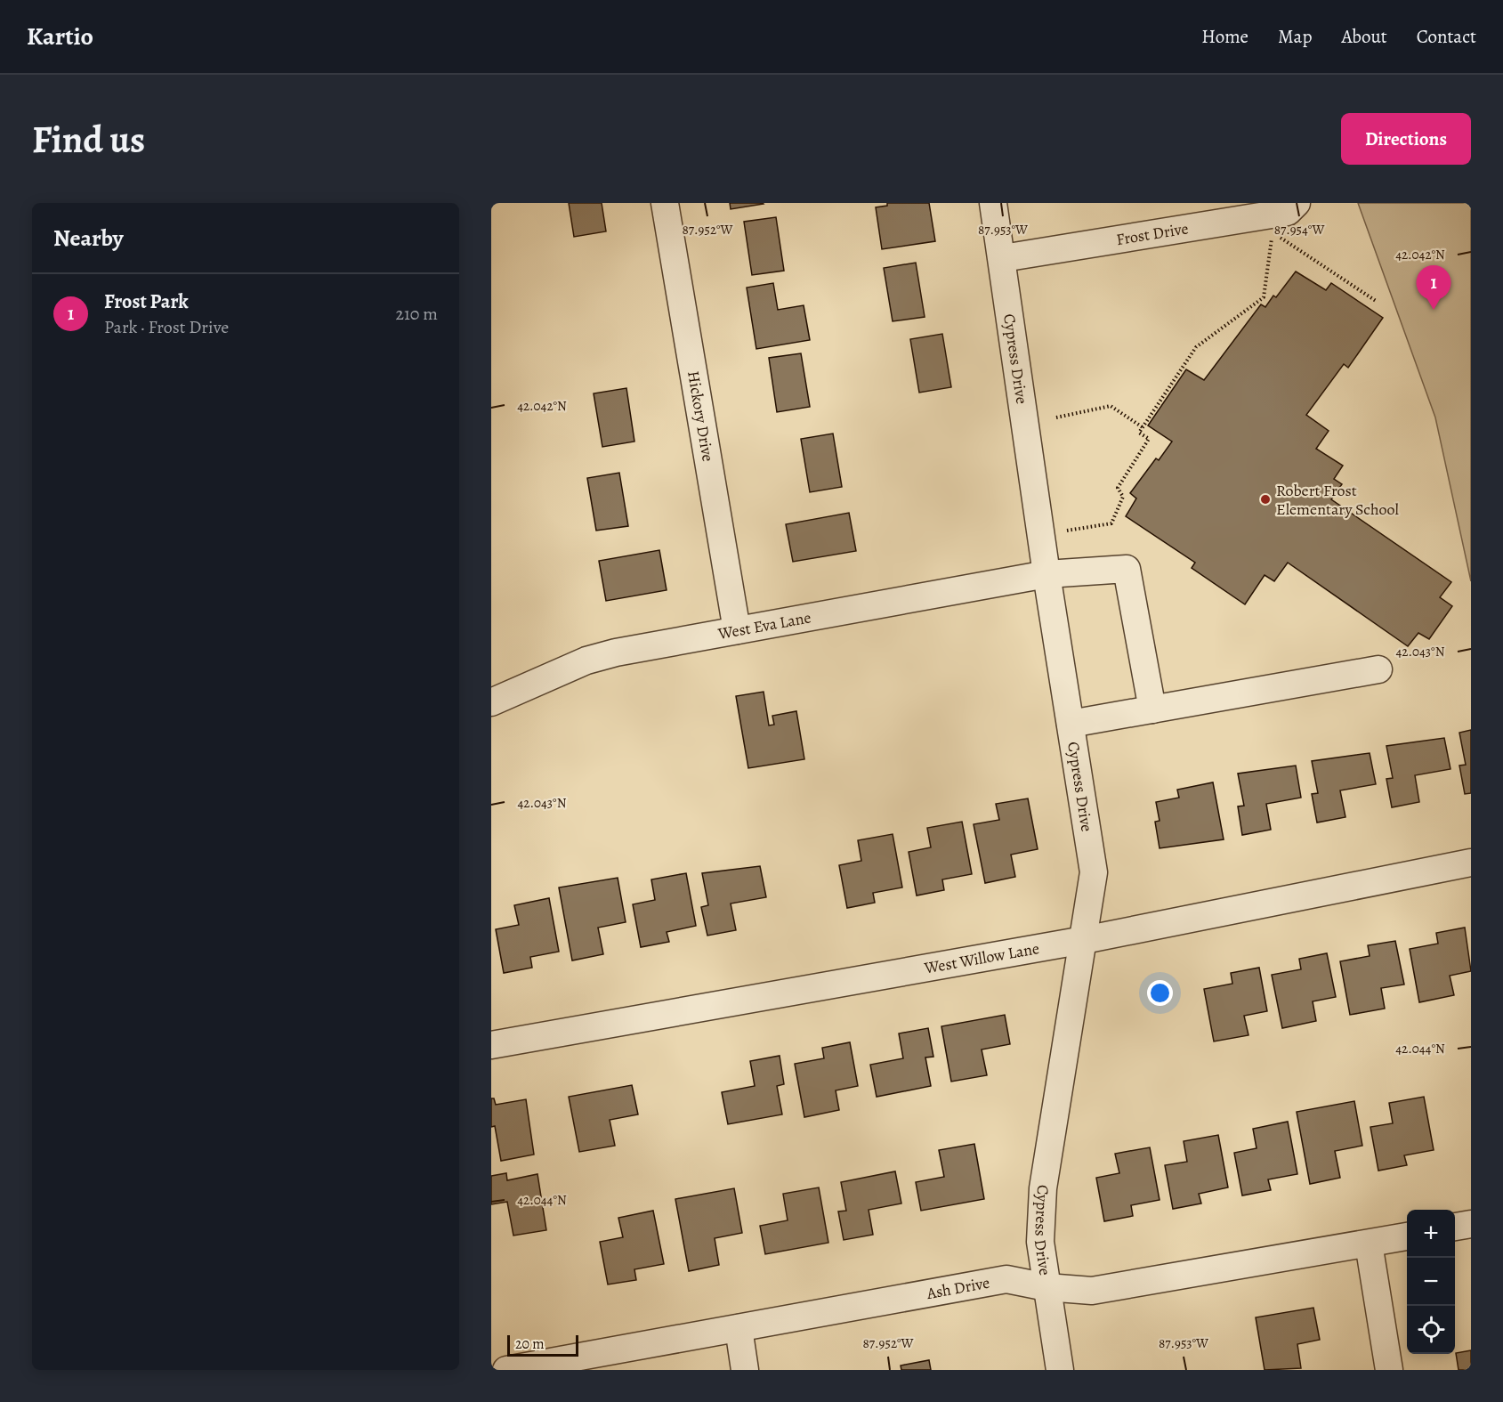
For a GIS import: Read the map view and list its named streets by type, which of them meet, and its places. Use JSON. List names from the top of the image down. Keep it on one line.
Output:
{"streets":{"street":["Frost Drive","Cypress Drive","Hickory Drive","West Eva Lane","West Willow Lane","Ash Drive"]},"crossings":[["Frost Drive","Cypress Drive"],["Cypress Drive","West Eva Lane"],["Cypress Drive","West Willow Lane"],["Cypress Drive","Ash Drive"],["Hickory Drive","West Eva Lane"]],"places":["Robert Frost Elementary School"],"scale_bar":"20 m","page":{"header":"Kartio","nav":["Home","Map","About","Contact"],"buttons":"Directions","title":"Find us","heading":"Nearby","pins":"1","list":[{"mark":"1","name":"Frost Park","note":"Park · Frost Drive","value":"210 m"}],"map_buttons":["+","−"],"scale":"20 m"},"coordinates":["87.952°W","87.953°W","87.954°W","42.042°N","42.043°N","42.044°N"]}
